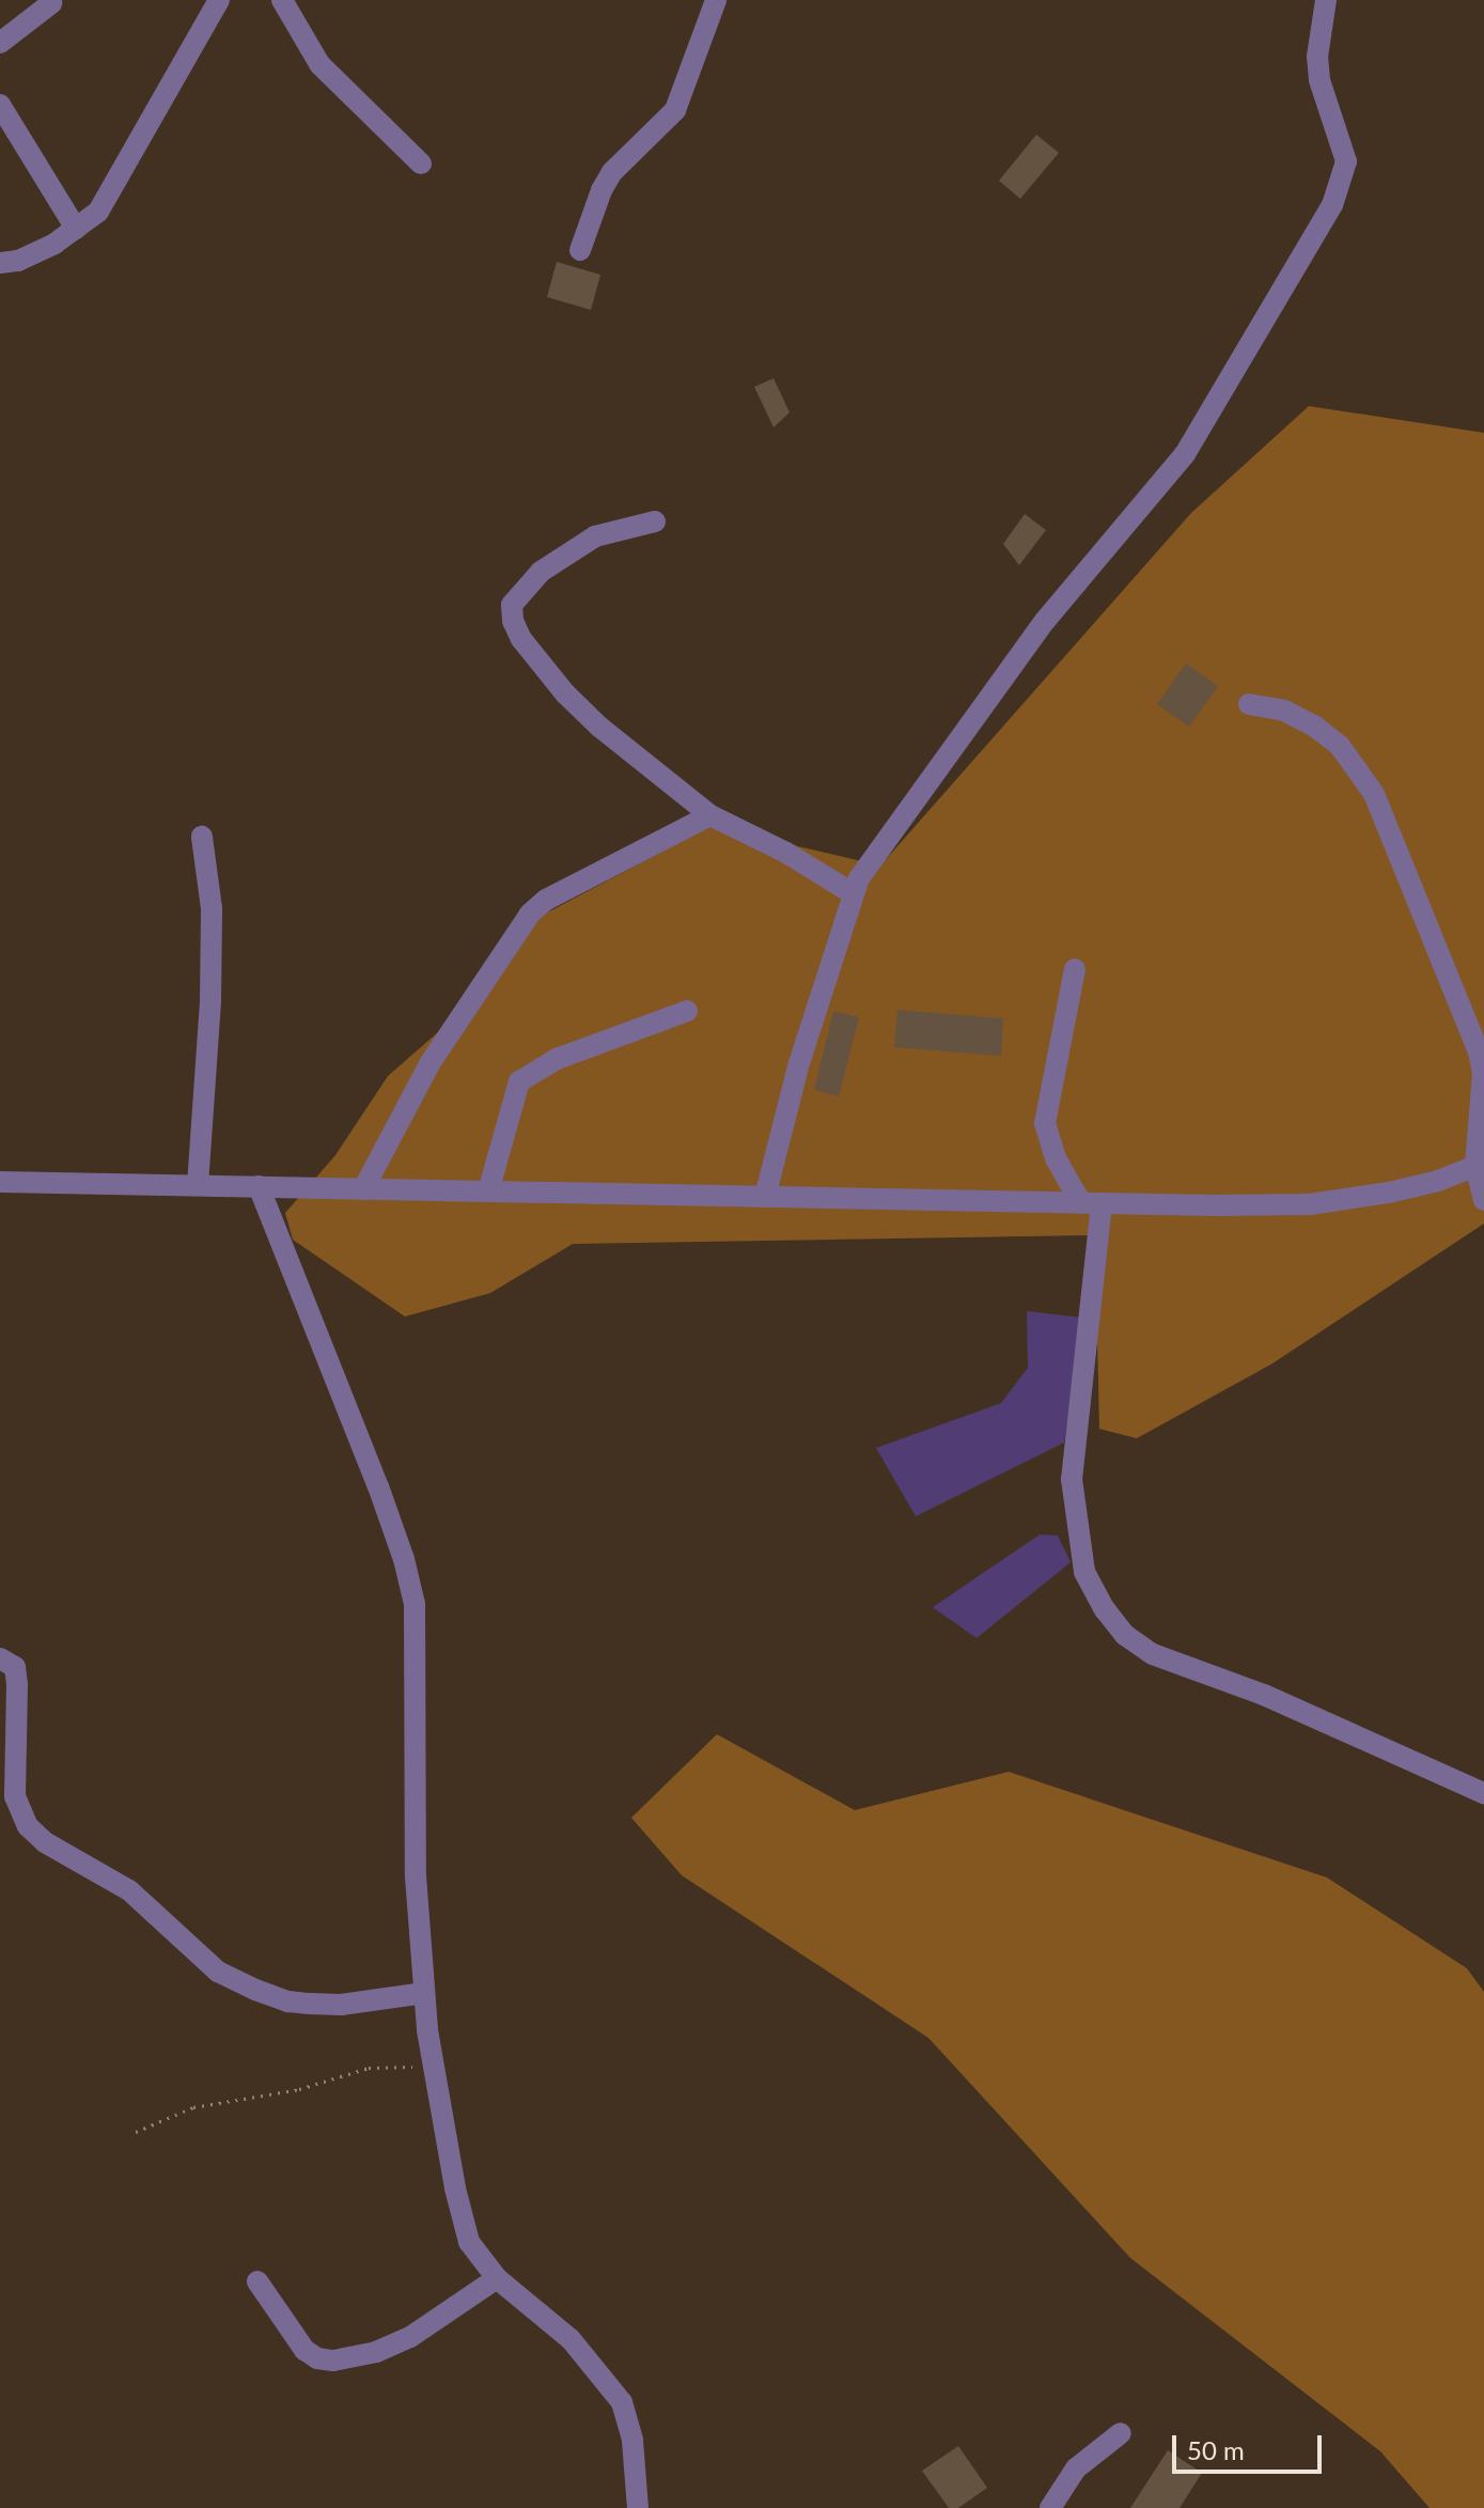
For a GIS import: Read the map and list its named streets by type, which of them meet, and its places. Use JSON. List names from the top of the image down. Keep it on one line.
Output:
{"scale_bar":"50 m"}
